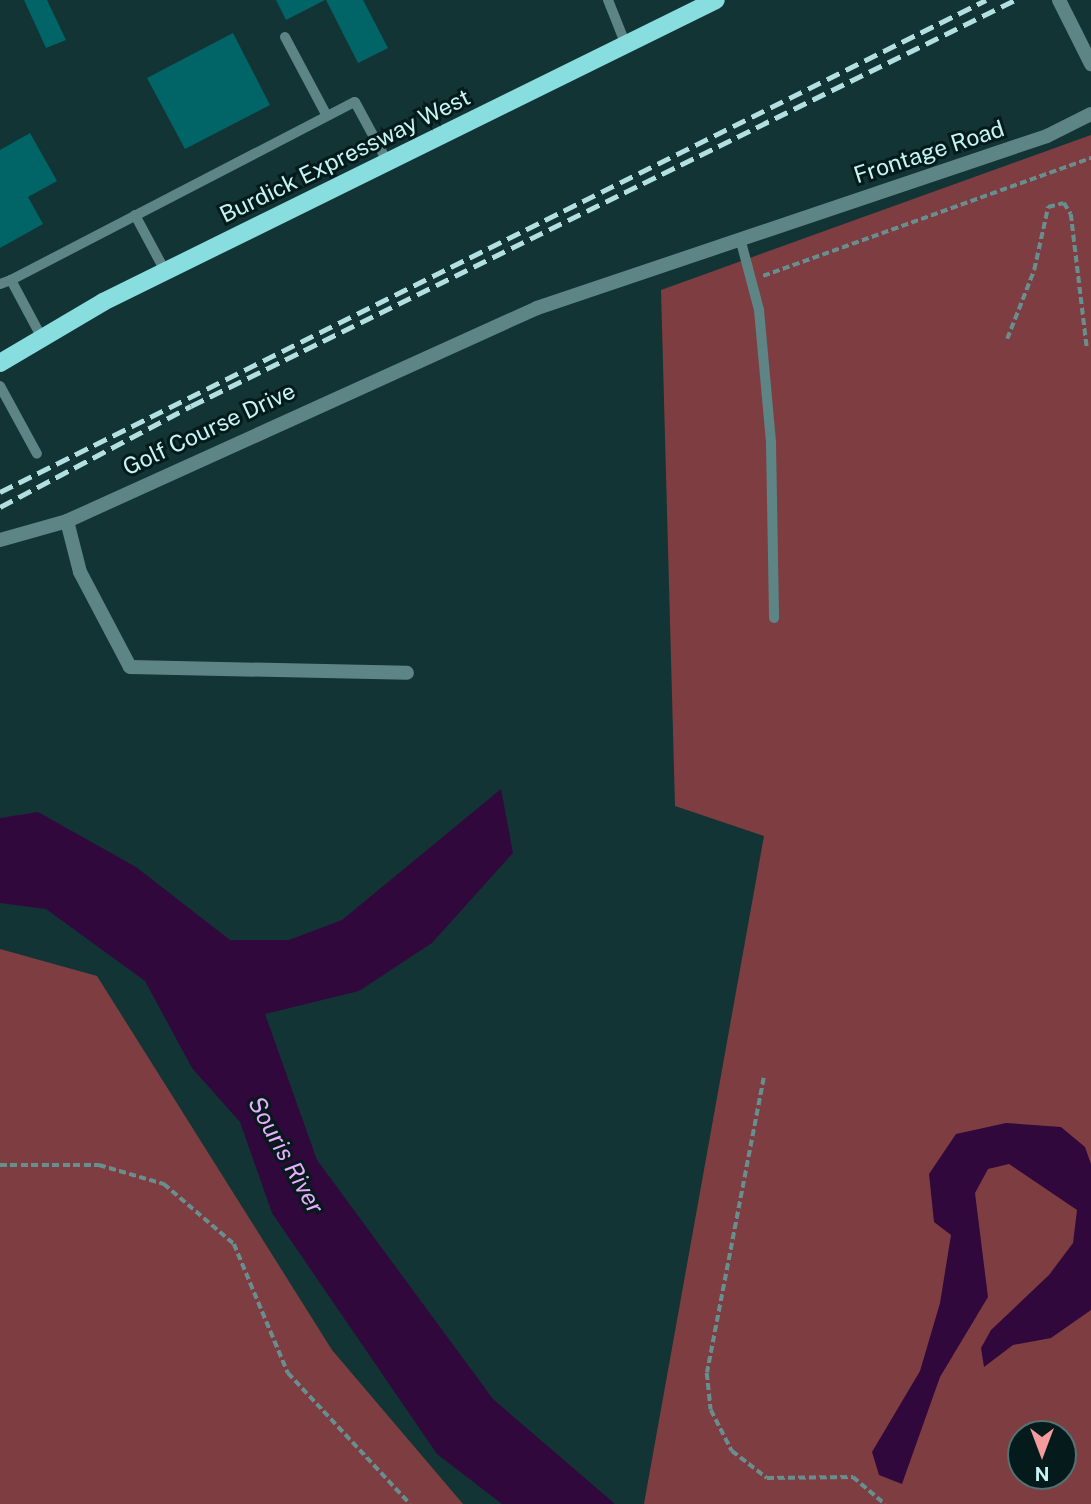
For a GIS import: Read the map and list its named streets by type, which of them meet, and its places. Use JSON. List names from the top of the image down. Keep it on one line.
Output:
{"streets":{"main road":["Burdick Expressway West"],"street":["Frontage Road","Golf Course Drive"]},"crossings":[["Frontage Road","Golf Course Drive"]],"water":["Souris River"],"north":"bottom"}
